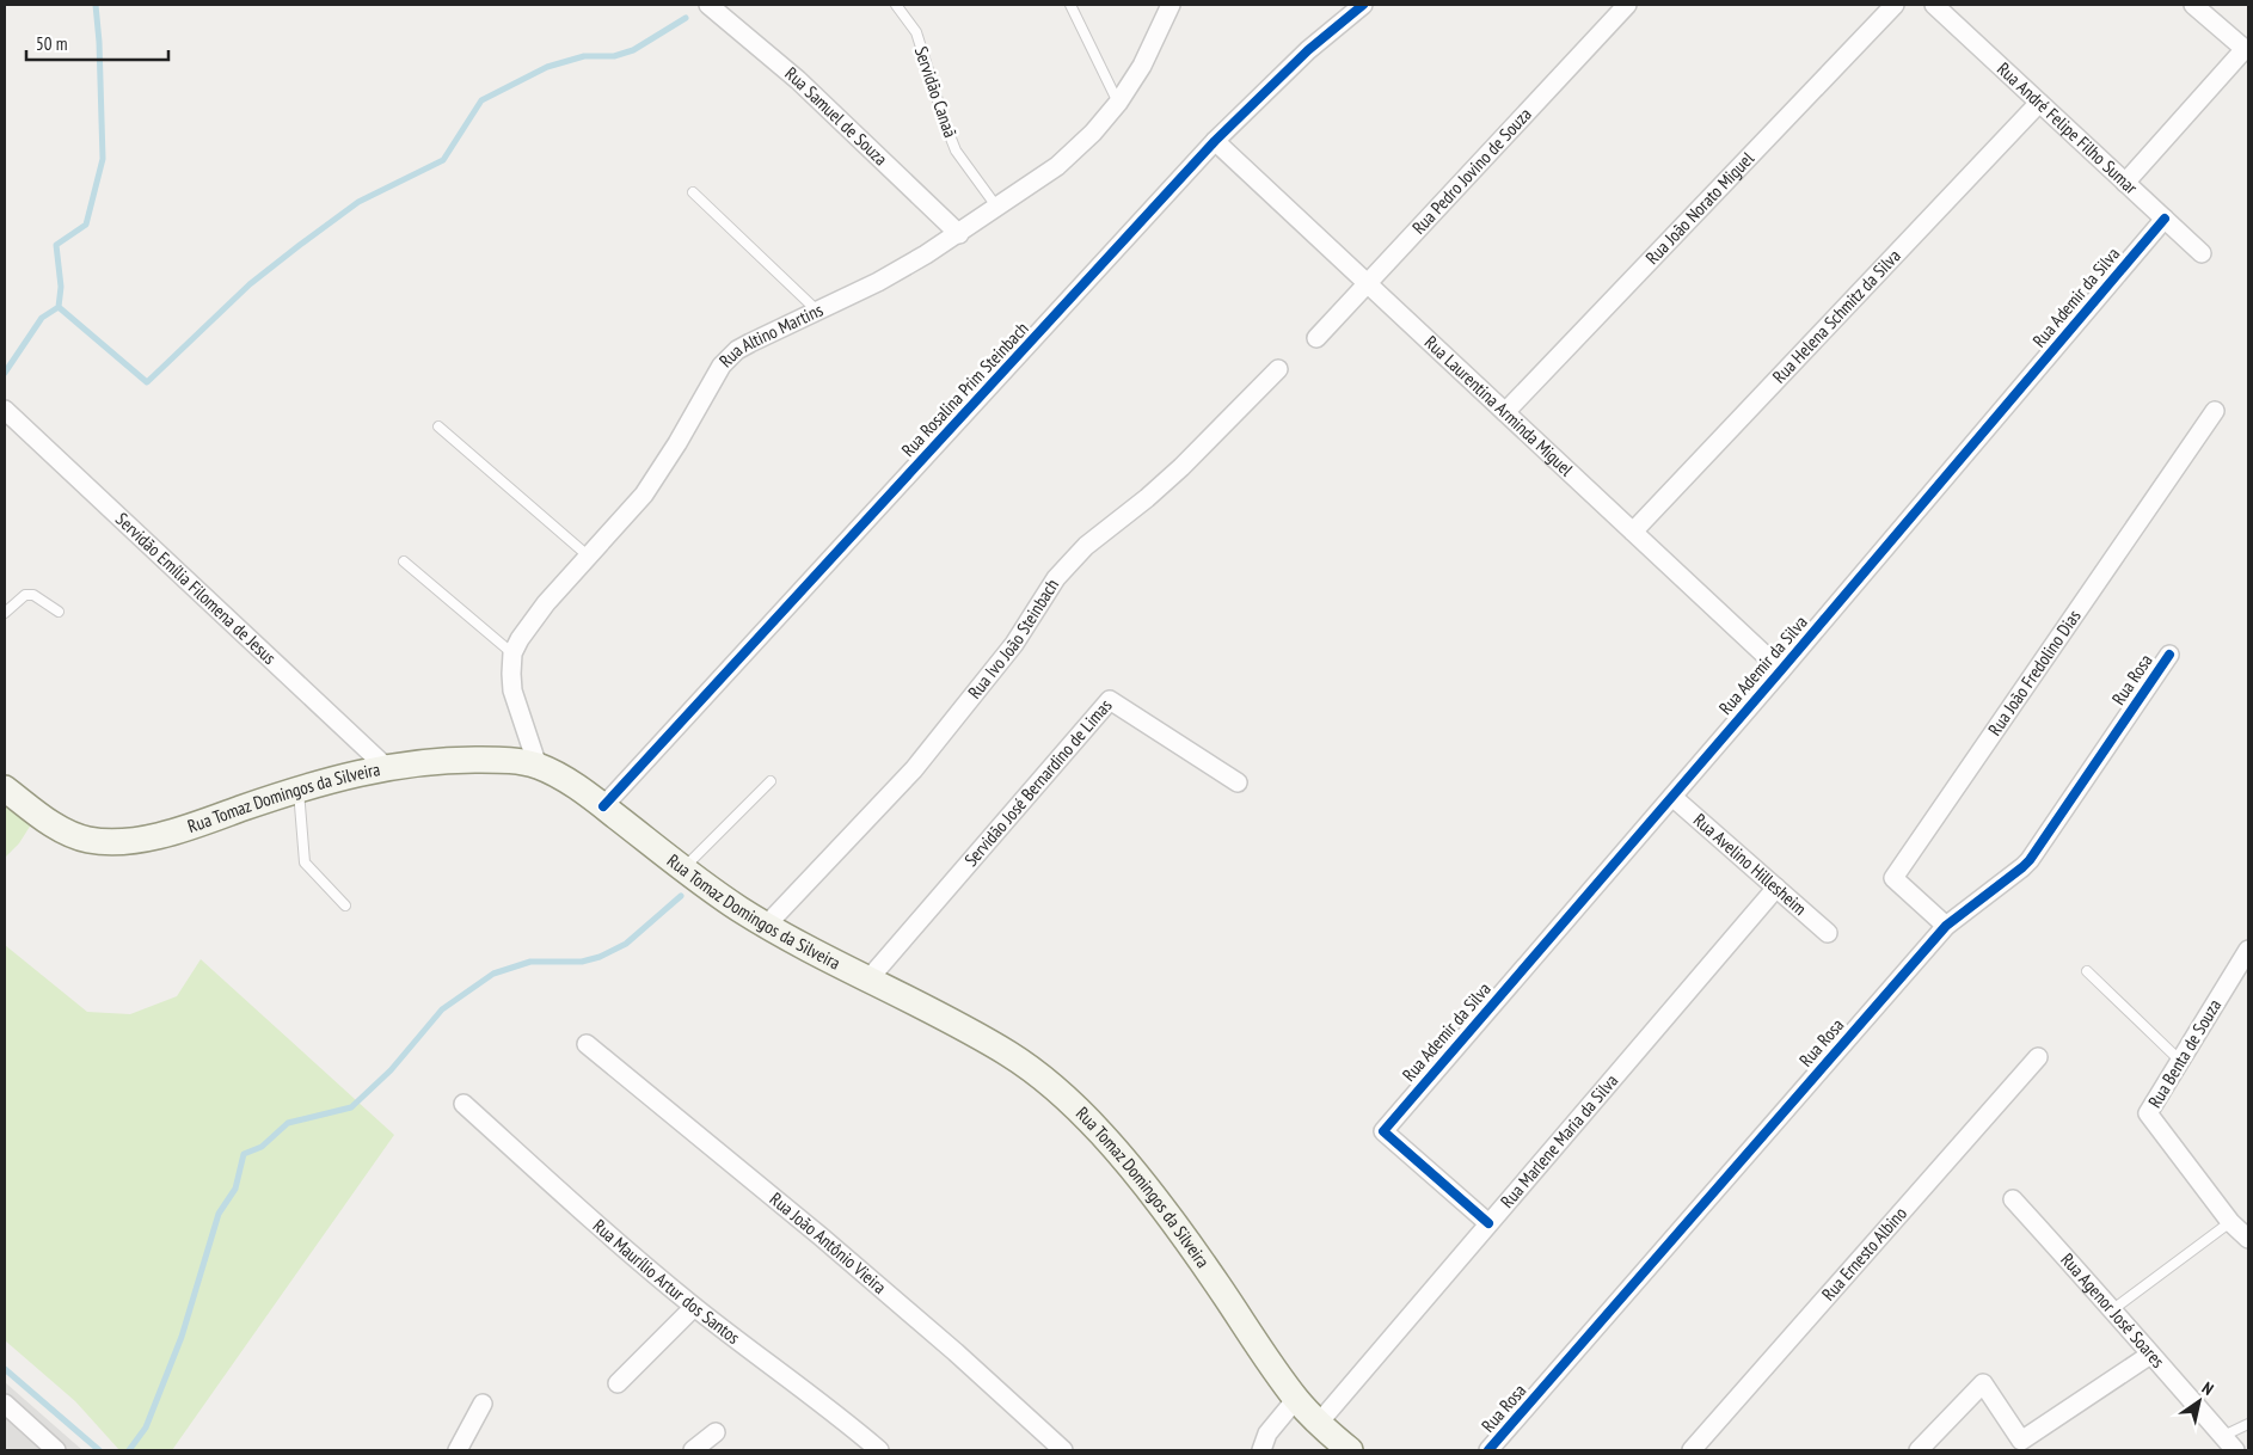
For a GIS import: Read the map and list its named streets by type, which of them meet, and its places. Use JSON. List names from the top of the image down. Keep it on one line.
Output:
{"streets":{"main road":["Rua Tomaz Domingos da Silveira"],"street":["Rua Samuel de Souza","Rua André Felipe Filho Sumar","Rua Pedro Jovino de Souza","Rua João Norato Miguel","Rua Ademir da Silva","Rua Helena Schmitz da Silva","Rua Altino Martins","Rua Rosalina Prim Steinbach","Rua Laurentina Arminda Miguel","Servidão Emília Filomena de Jesus","Rua Ivo João Steinbach","Rua João Fredolino Dias","Rua Rosa","Servidão José Bernardino de Limas","Rua Avelino Hillesheim","Rua Benta de Souza","Rua Marlene Maria da Silva","Rua João Antônio Vieira","Rua Ernesto Albino","Rua Maurílio Artur dos Santos","Rua Agenor José Soares"],"lane":["Servidão Canaã"]},"crossings":[["Servidão Canaã","Rua Altino Martins"],["Rua Samuel de Souza","Rua Altino Martins"],["Rua André Felipe Filho Sumar","Rua Ademir da Silva"],["Rua André Felipe Filho Sumar","Rua Helena Schmitz da Silva"],["Rua Pedro Jovino de Souza","Rua Laurentina Arminda Miguel"],["Rua João Norato Miguel","Rua Laurentina Arminda Miguel"],["Rua Ademir da Silva","Rua Laurentina Arminda Miguel"],["Rua Ademir da Silva","Rua Avelino Hillesheim"],["Rua Ademir da Silva","Rua Marlene Maria da Silva"],["Rua Helena Schmitz da Silva","Rua Laurentina Arminda Miguel"],["Rua Altino Martins","Rua Tomaz Domingos da Silveira"],["Rua Rosalina Prim Steinbach","Rua Laurentina Arminda Miguel"],["Rua Rosalina Prim Steinbach","Rua Tomaz Domingos da Silveira"],["Servidão Emília Filomena de Jesus","Rua Tomaz Domingos da Silveira"],["Rua Ivo João Steinbach","Rua Tomaz Domingos da Silveira"],["Rua João Fredolino Dias","Rua Rosa"],["Servidão José Bernardino de Limas","Rua Tomaz Domingos da Silveira"],["Rua Tomaz Domingos da Silveira","Rua Marlene Maria da Silva"],["Rua Avelino Hillesheim","Rua Marlene Maria da Silva"]],"scale_bar":"50 m","north":"top right"}
